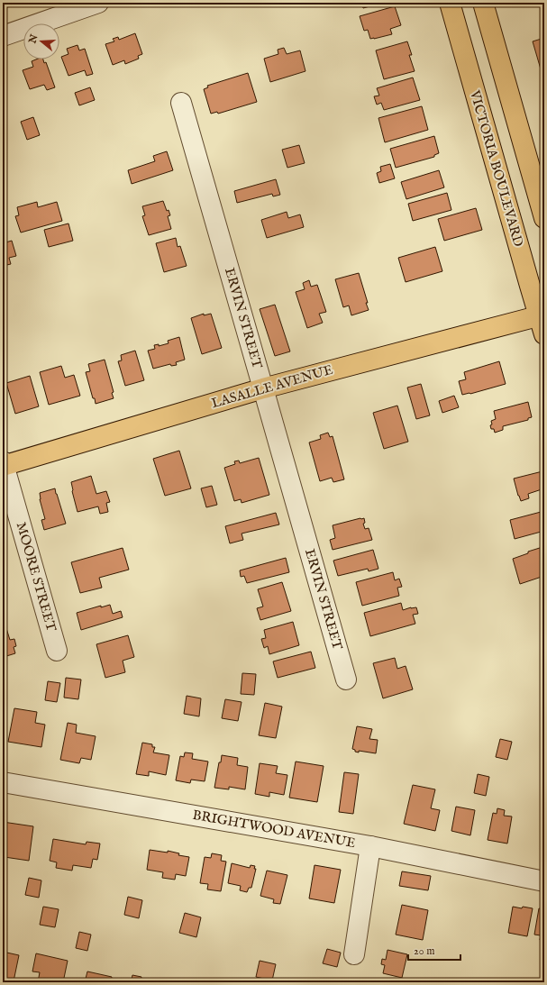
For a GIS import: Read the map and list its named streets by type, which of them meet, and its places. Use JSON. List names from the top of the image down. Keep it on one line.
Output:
{"streets":{"main road":["VICTORIA BOULEVARD","LASALLE AVENUE"],"street":["ERVIN STREET","MOORE STREET","BRIGHTWOOD AVENUE"]},"crossings":[["VICTORIA BOULEVARD","LASALLE AVENUE"],["ERVIN STREET","LASALLE AVENUE"],["LASALLE AVENUE","MOORE STREET"]],"scale_bar":"20 m","north":"left"}
